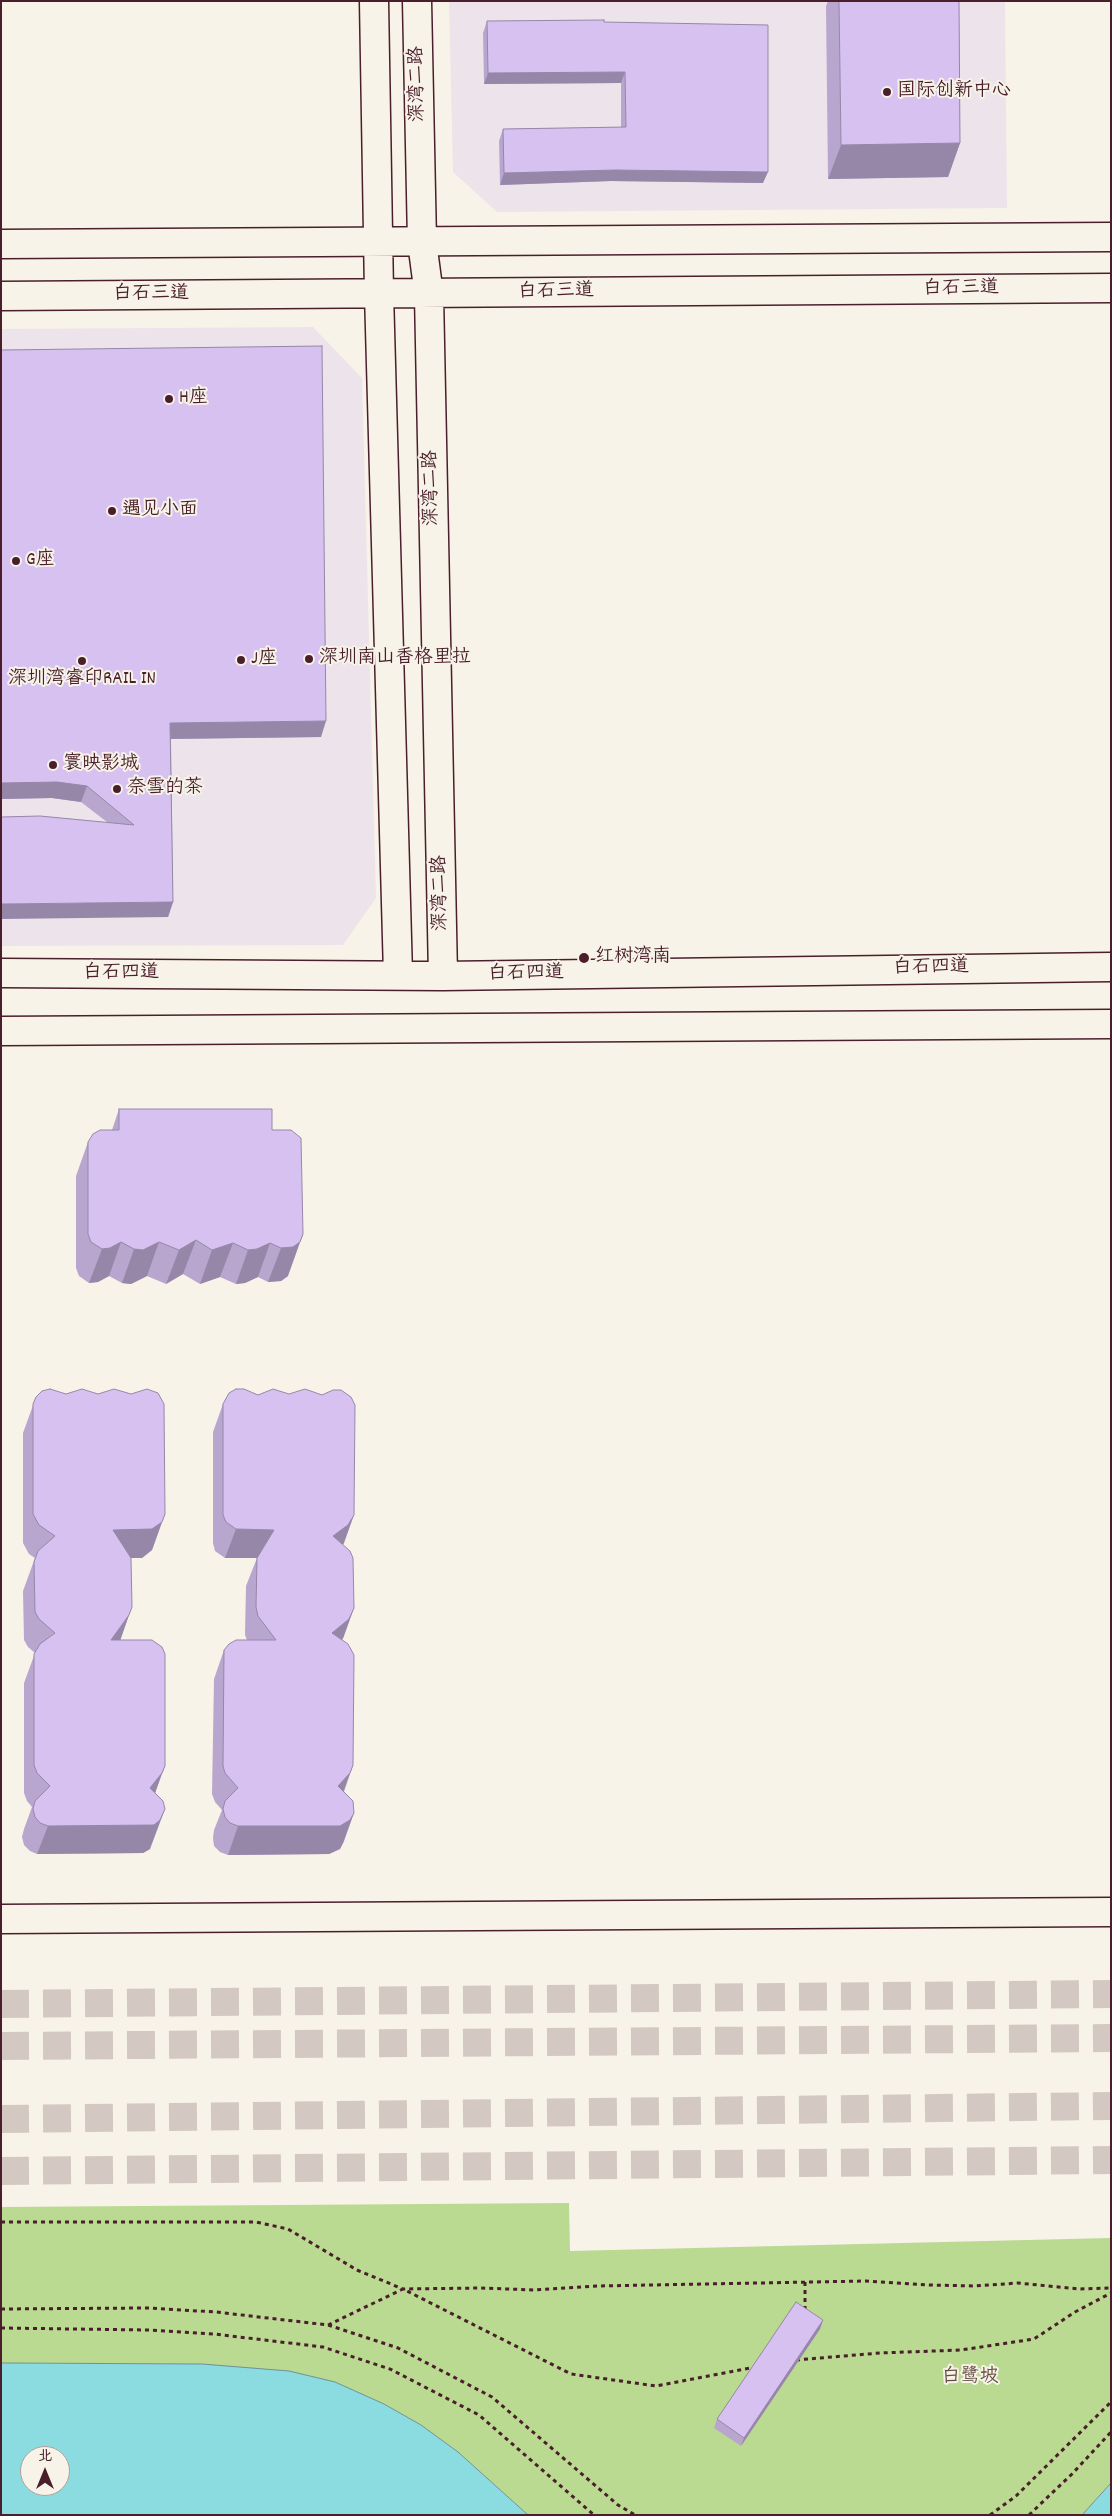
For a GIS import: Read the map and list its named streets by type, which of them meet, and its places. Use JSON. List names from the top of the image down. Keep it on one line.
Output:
{"streets":{"street":["深湾二路","白石三道","白石四道"]},"crossings":[["深湾二路","白石三道"],["深湾二路","白石四道"]],"parks":["白鹭坡"],"places":["国际创新中心","H座","遇见小面","G座","深圳南山香格里拉","J座","深圳湾睿印RAIL IN","寰映影城","奈雪的茶","红树湾南"],"north":"top"}
